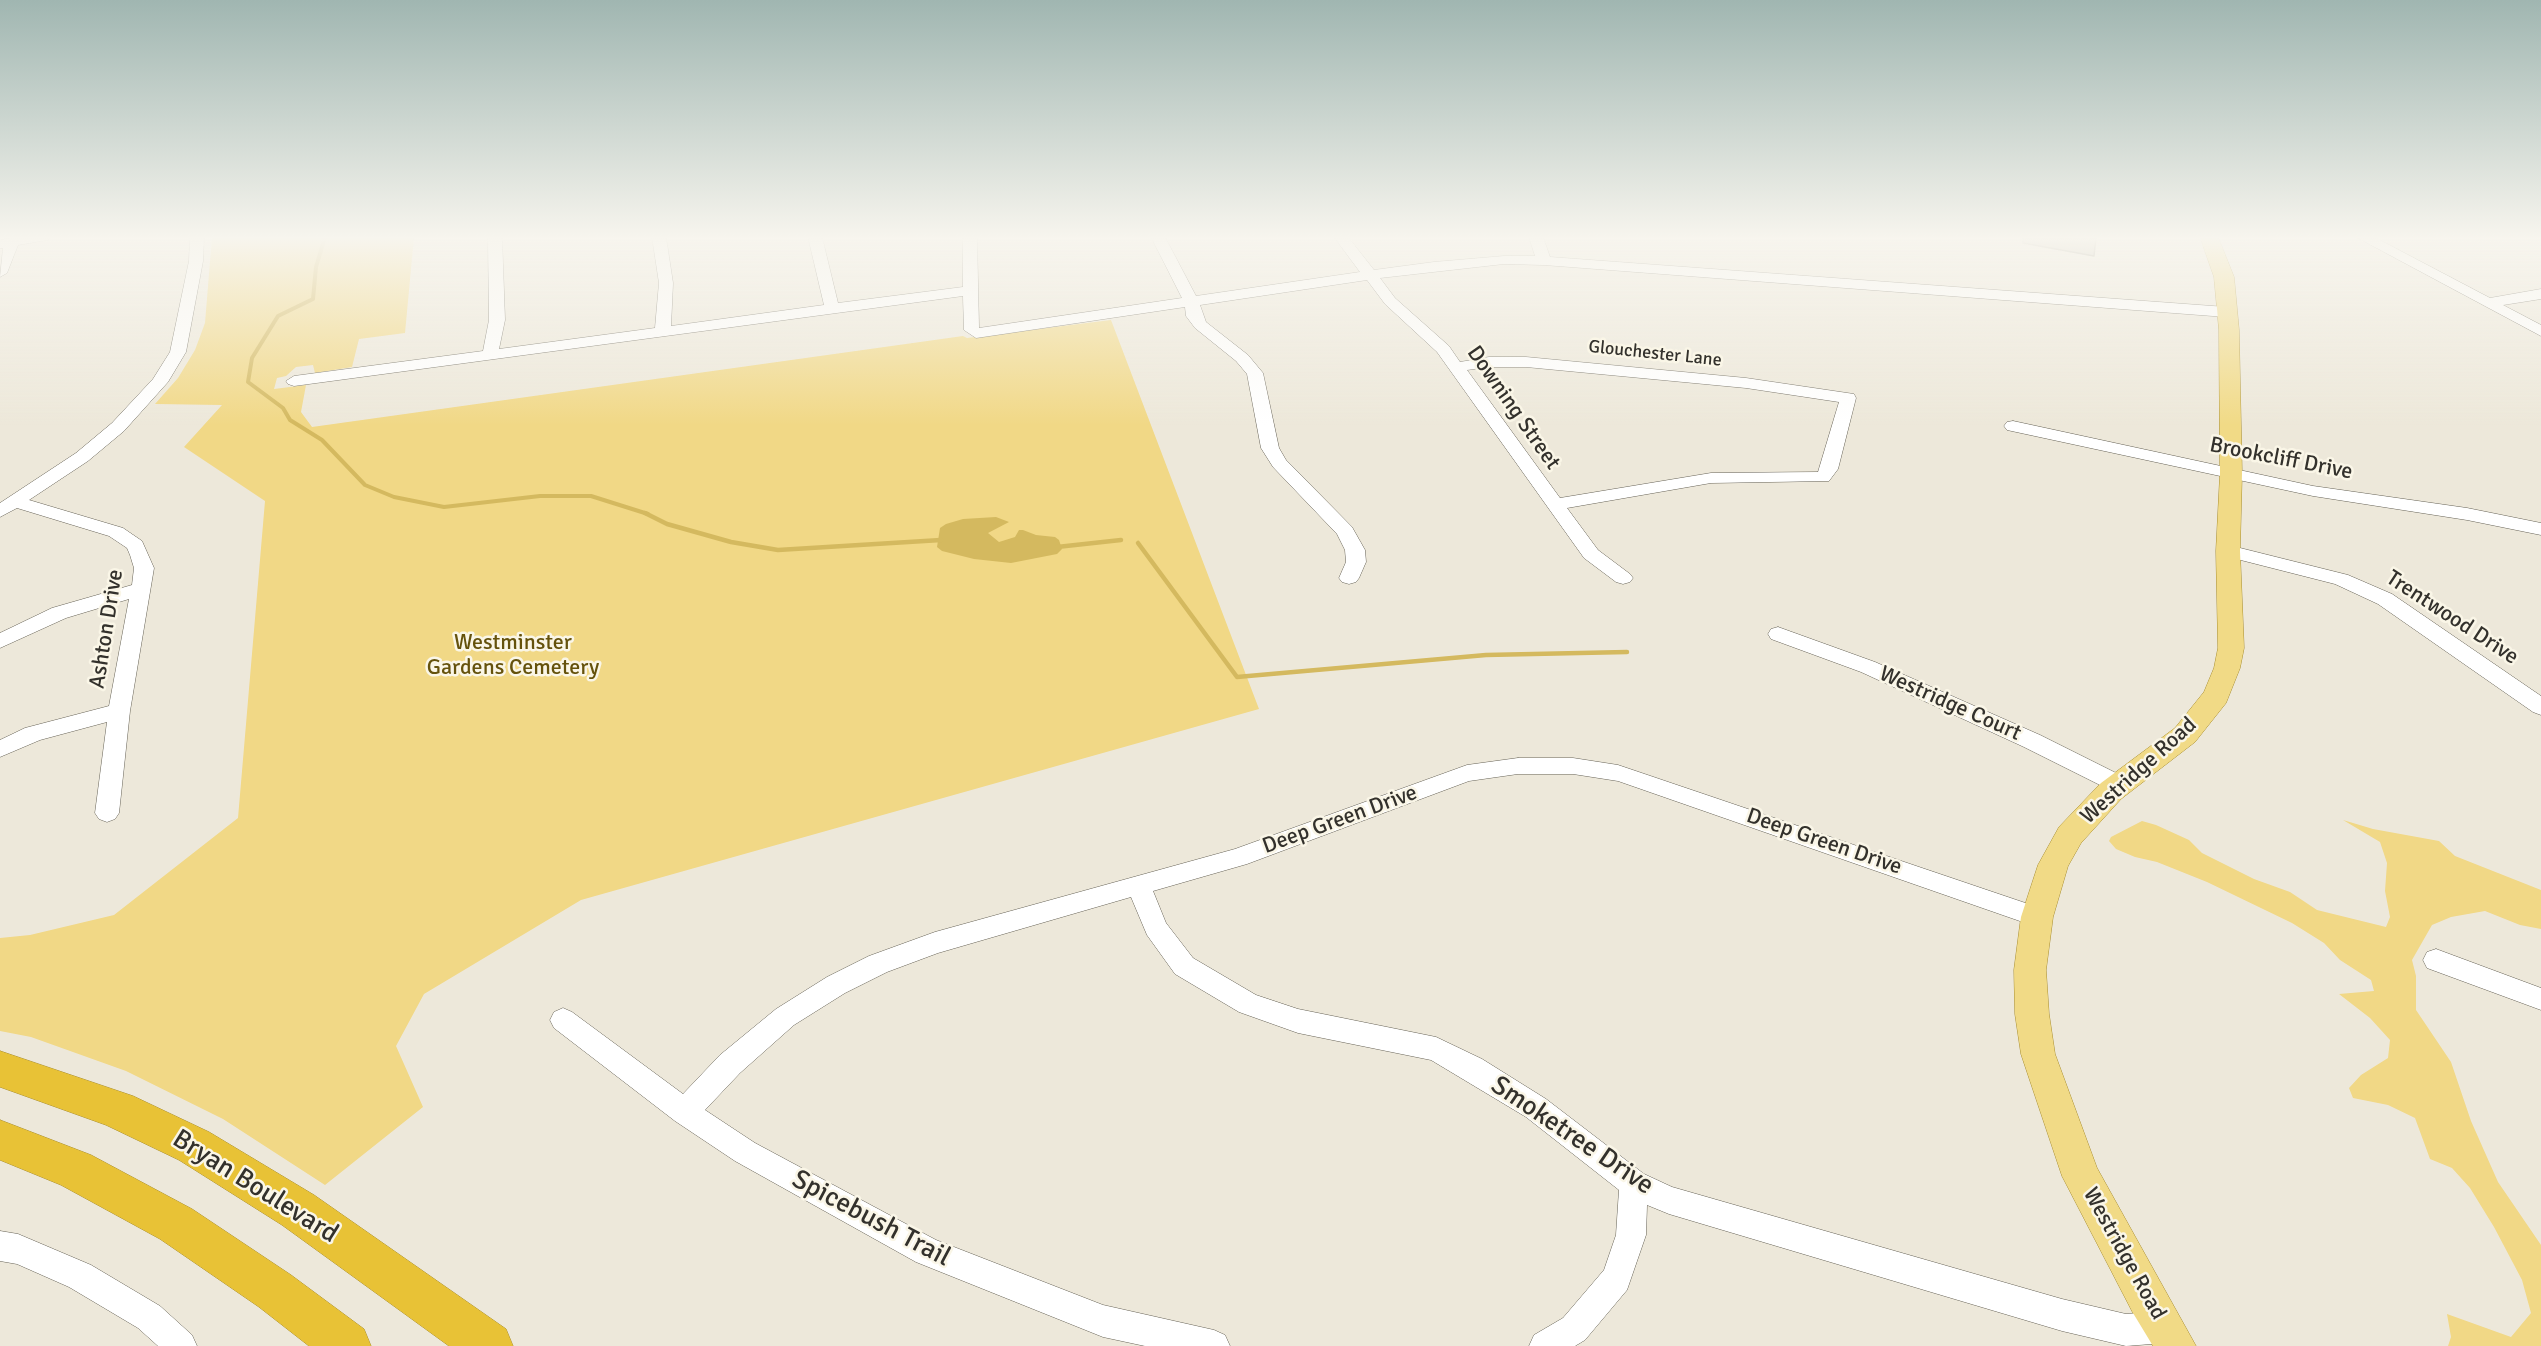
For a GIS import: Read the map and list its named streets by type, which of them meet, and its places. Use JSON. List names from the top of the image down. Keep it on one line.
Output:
{"streets":{"highway":["Bryan Boulevard"],"main road":["Westridge Road"],"street":["Glouchester Lane","Downing Street","Brookcliff Drive","Trentwood Drive","Ashton Drive","Westridge Court","Deep Green Drive","Smoketree Drive","Spicebush Trail"]},"crossings":[["Glouchester Lane","Downing Street"],["Brookcliff Drive","Westridge Road"],["Trentwood Drive","Westridge Road"],["Westridge Court","Westridge Road"],["Westridge Road","Deep Green Drive"],["Westridge Road","Smoketree Drive"],["Deep Green Drive","Smoketree Drive"],["Deep Green Drive","Spicebush Trail"]],"parks":["Westminster Gardens Cemetery"]}
